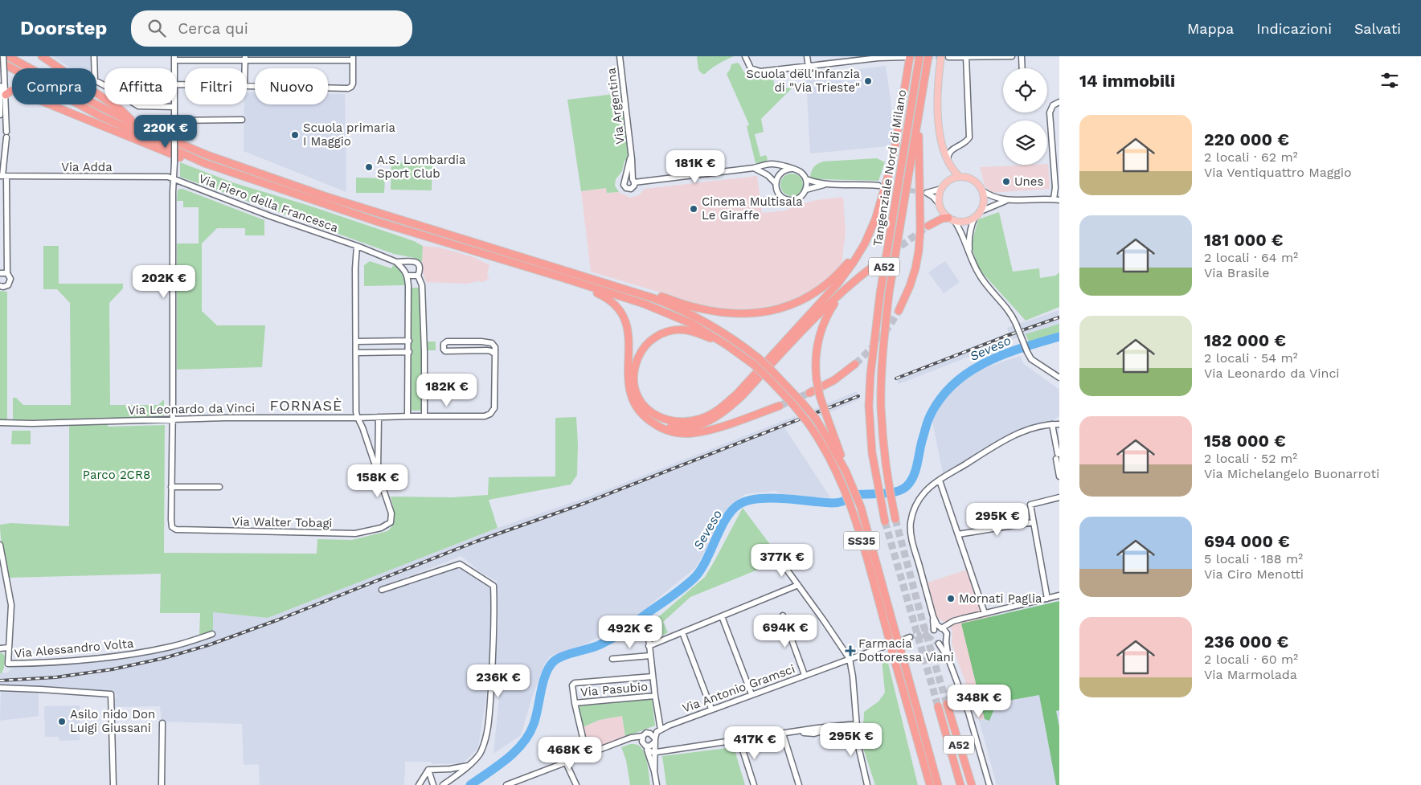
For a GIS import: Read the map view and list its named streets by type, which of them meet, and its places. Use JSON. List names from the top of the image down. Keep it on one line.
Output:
{"streets":{"highway":["Tangenziale Nord di Milano","A52","SS35"],"street":["Via Argentina","Via Adda","Via Piero della Francesca","Via Leonardo da Vinci","Via Walter Tobagi","Via Alessandro Volta","Via Antonio Gramsci","Via Pasubio"]},"crossings":[["Via Adda","Via Piero della Francesca"]],"districts":["FORNASÈ"],"water":["Seveso"],"parks":["Parco 2CR8"],"places":{"other":["Scuola dell'Infanzia di \"Via Trieste\"","Scuola primaria I Maggio","A.S. Lombardia Sport Club","Unes","Cinema Multisala Le Giraffe","Mornati Paglia","Asilo nido Don Luigi Giussani"],"health":["Farmacia Dottoressa Viani"]},"page":{"header":"Doorstep","search":"Cerca qui","nav":["Mappa","Indicazioni","Salvati"],"heading":"14 immobili","chip":["Compra","Affitta","Filtri","Nuovo"],"list":[{"name":"220 000 €","note":"2 locali · 62 m² · Via Ventiquattro Maggio"},{"name":"181 000 €","note":"2 locali · 64 m² · Via Brasile"},{"name":"182 000 €","note":"2 locali · 54 m² · Via Leonardo da Vinci"},{"name":"158 000 €","note":"2 locali · 52 m² · Via Michelangelo Buonarroti"},{"name":"694 000 €","note":"5 locali · 188 m² · Via Ciro Menotti"},{"name":"236 000 €","note":"2 locali · 60 m² · Via Marmolada"}],"price":["220K €","181K €","202K €","182K €","158K €","295K €","377K €","694K €","492K €","236K €","348K €","295K €","417K €","468K €"]}}
